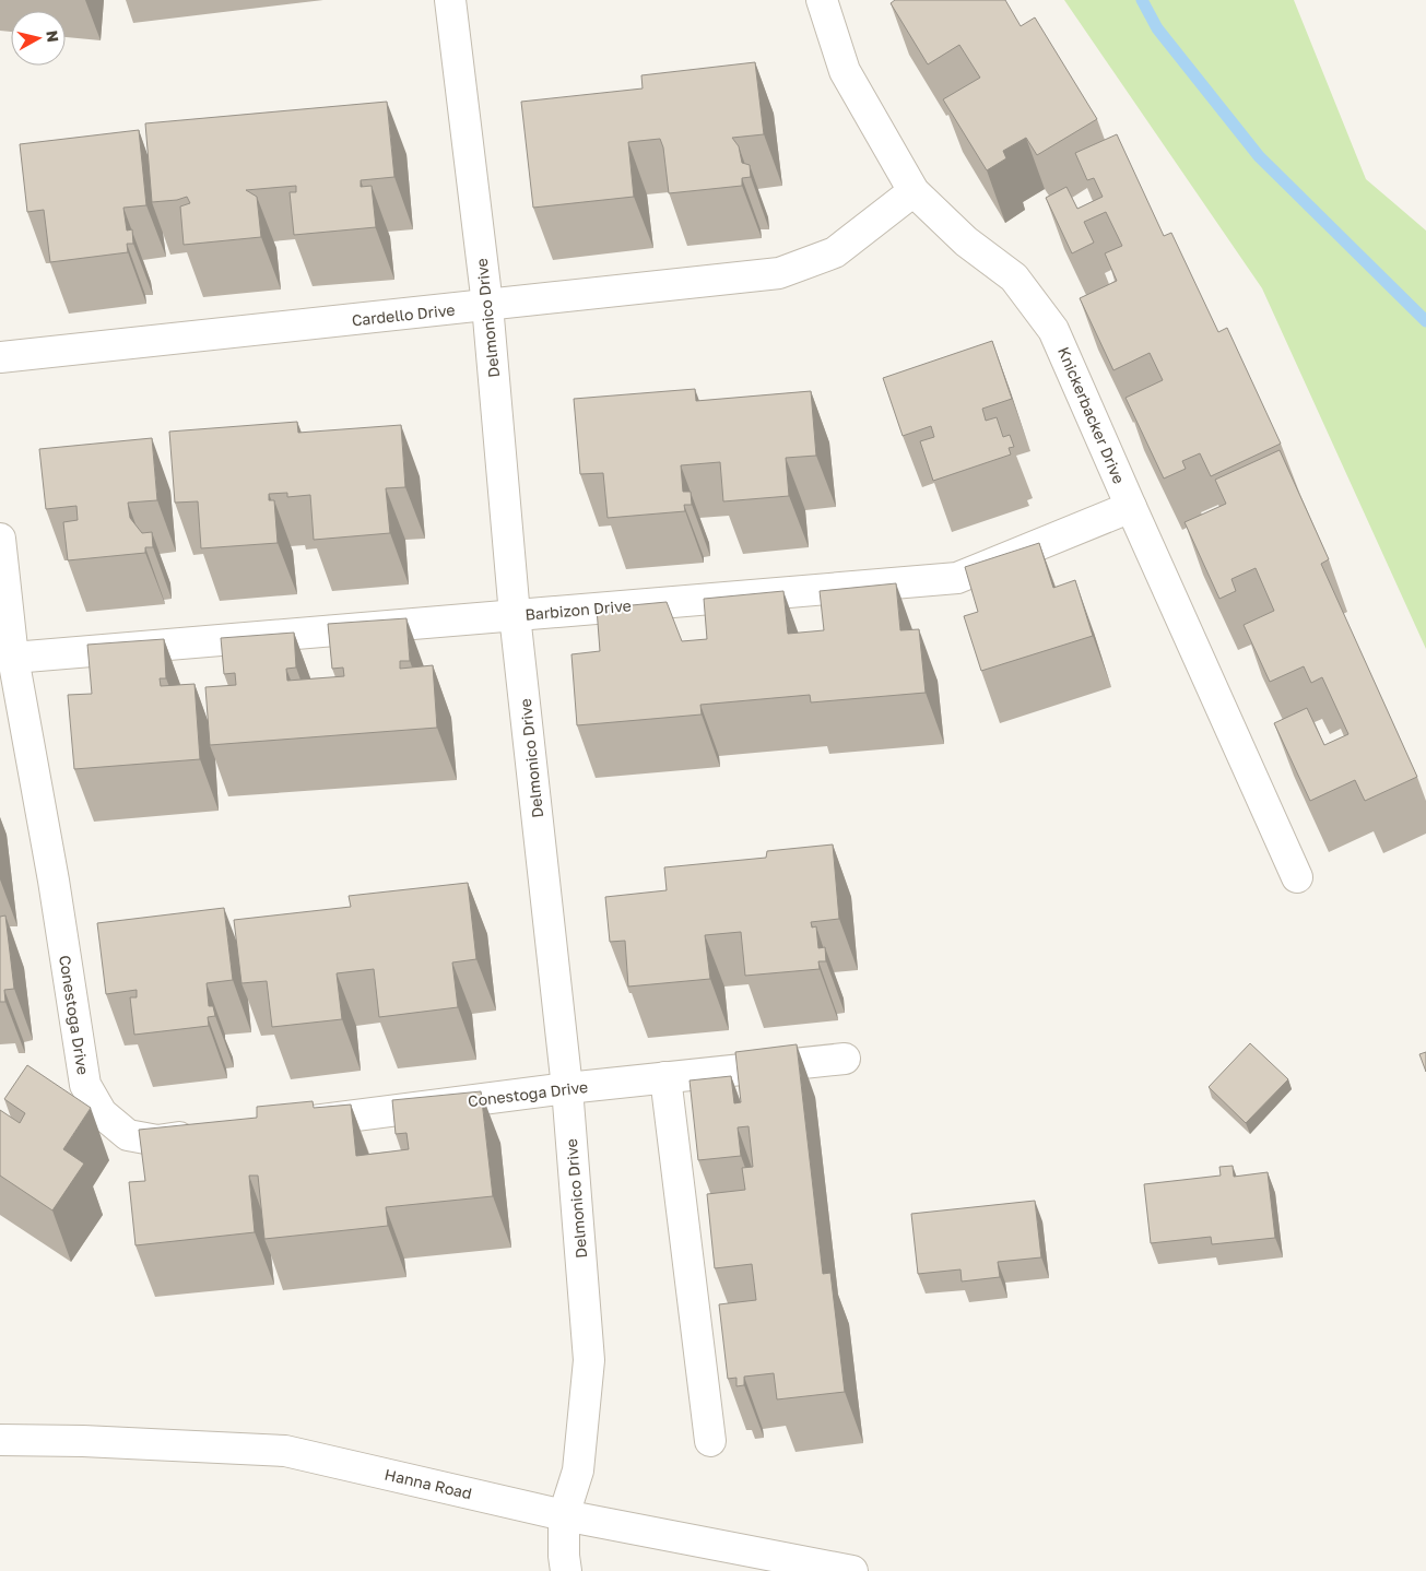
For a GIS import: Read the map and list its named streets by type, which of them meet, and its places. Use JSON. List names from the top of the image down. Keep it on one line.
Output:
{"streets":{"street":["Cardello Drive","Delmonico Drive","Knickerbacker Drive","Barbizon Drive","Conestoga Drive","Hanna Road"]},"crossings":[["Cardello Drive","Delmonico Drive"],["Cardello Drive","Knickerbacker Drive"],["Delmonico Drive","Barbizon Drive"],["Delmonico Drive","Conestoga Drive"],["Delmonico Drive","Hanna Road"],["Knickerbacker Drive","Barbizon Drive"],["Barbizon Drive","Conestoga Drive"]],"north":"right"}
